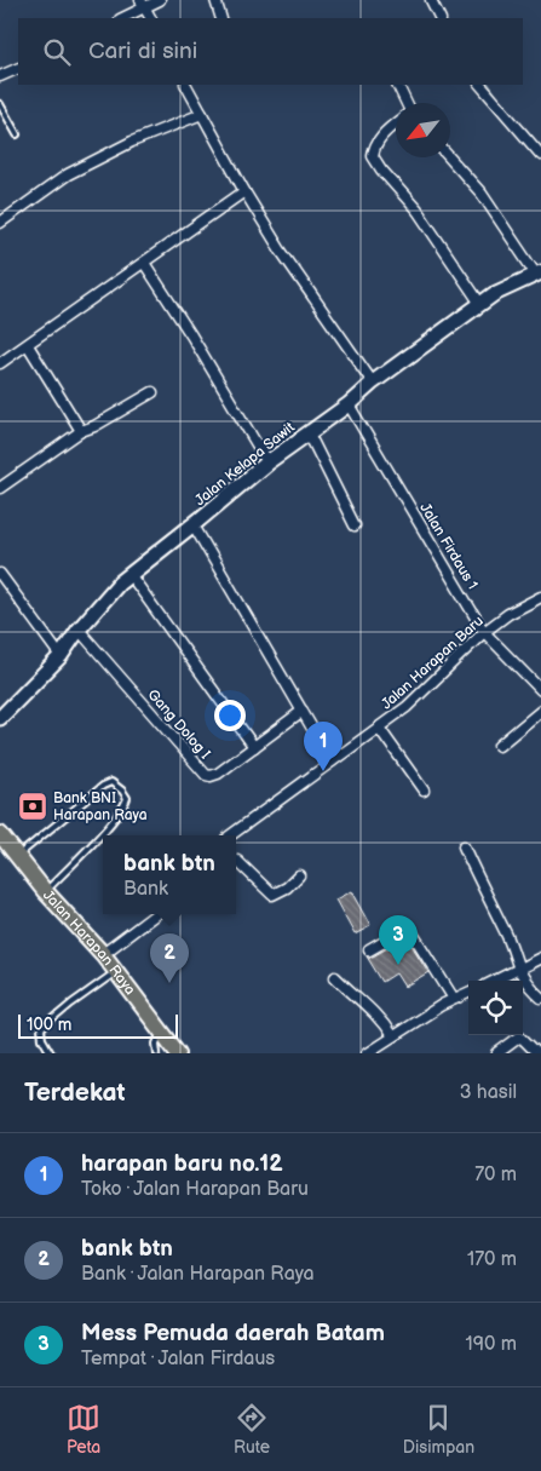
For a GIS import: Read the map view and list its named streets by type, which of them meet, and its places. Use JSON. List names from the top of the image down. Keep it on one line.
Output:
{"streets":{"main road":["Jalan Kelapa Sawit","Jalan Harapan Raya"],"street":["Jalan Firdaus 1","Jalan Harapan Baru","Gang Dolog I"]},"crossings":[["Jalan Kelapa Sawit","Jalan Firdaus 1"],["Jalan Kelapa Sawit","Gang Dolog I"],["Jalan Firdaus 1","Jalan Harapan Baru"]],"places":{"bank":["Bank BNI Harapan Raya"]},"scale_bar":"100 m","north":"bottom left","page":{"search":"Cari di sini","pins":["1","3","2"],"popup":["bank btn","Bank"],"scale":"100 m","heading":["Terdekat","3 hasil"],"list":[{"mark":"1","name":"harapan baru no.12","note":"Toko · Jalan Harapan Baru","value":"70 m"},{"mark":"2","name":"bank btn","note":"Bank · Jalan Harapan Raya","value":"170 m"},{"mark":"3","name":"Mess Pemuda daerah Batam","note":"Tempat · Jalan Firdaus","value":"190 m"}],"nav":["Peta","Rute","Disimpan"]}}
